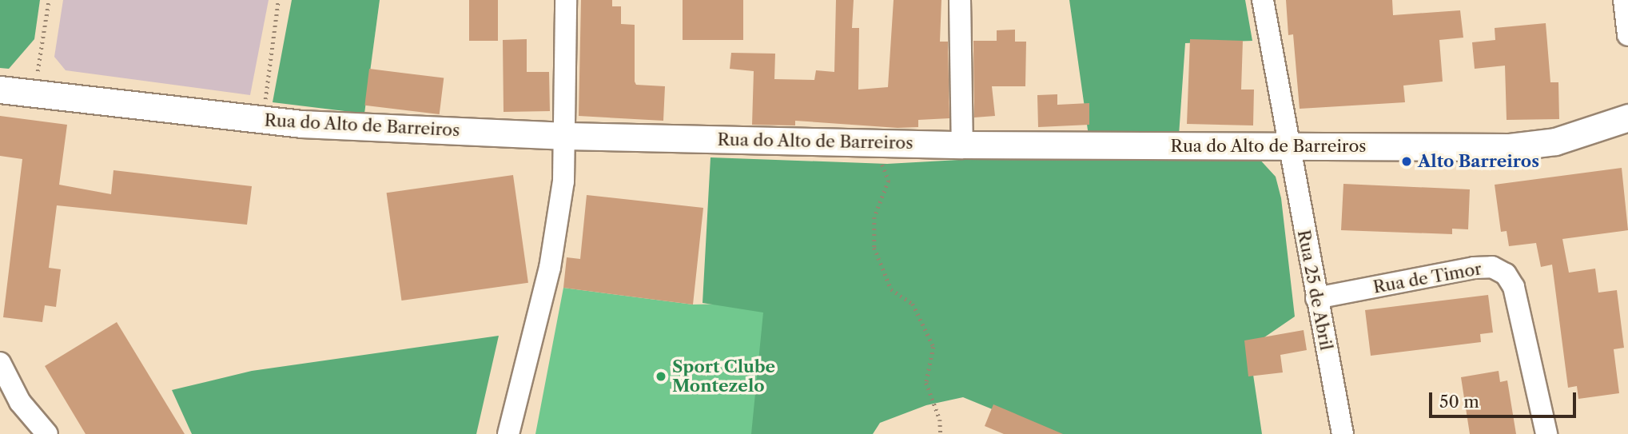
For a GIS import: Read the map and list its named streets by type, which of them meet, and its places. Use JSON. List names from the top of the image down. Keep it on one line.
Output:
{"streets":{"street":["Rua do Alto de Barreiros","Rua de Timor","Rua 25 de Abril"]},"crossings":[["Rua do Alto de Barreiros","Rua 25 de Abril"],["Rua de Timor","Rua 25 de Abril"]],"places":["Alto Barreiros","Sport Clube Montezelo"],"scale_bar":"50 m"}
